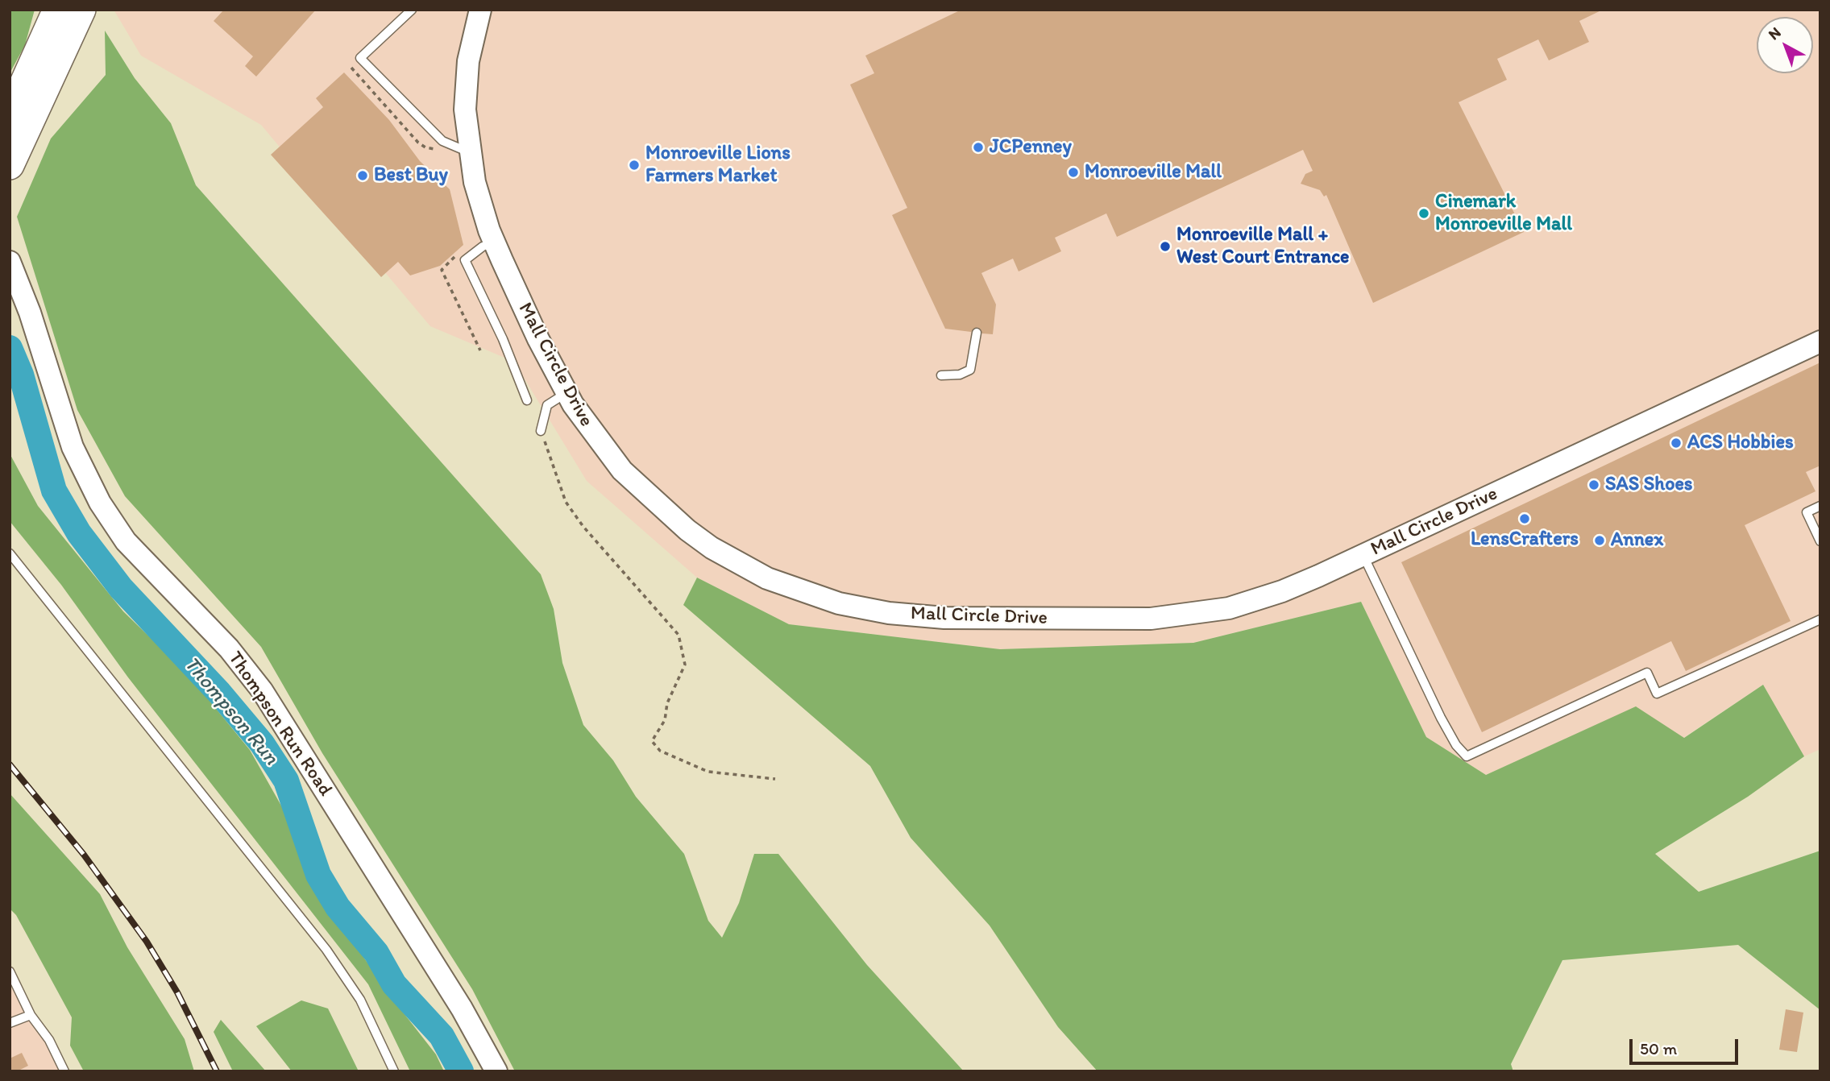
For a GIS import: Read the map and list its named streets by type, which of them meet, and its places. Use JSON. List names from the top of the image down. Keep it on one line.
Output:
{"streets":{"street":["Mall Circle Drive","Thompson Run Road"]},"water":["Thompson Run"],"places":["JCPenney","Monroeville Lions Farmers Market","Monroeville Mall","Best Buy","Cinemark Monroeville Mall","Monroeville Mall + West Court Entrance","ACS Hobbies","SAS Shoes","LensCrafters","Annex"],"scale_bar":"50 m","north":"top left"}
